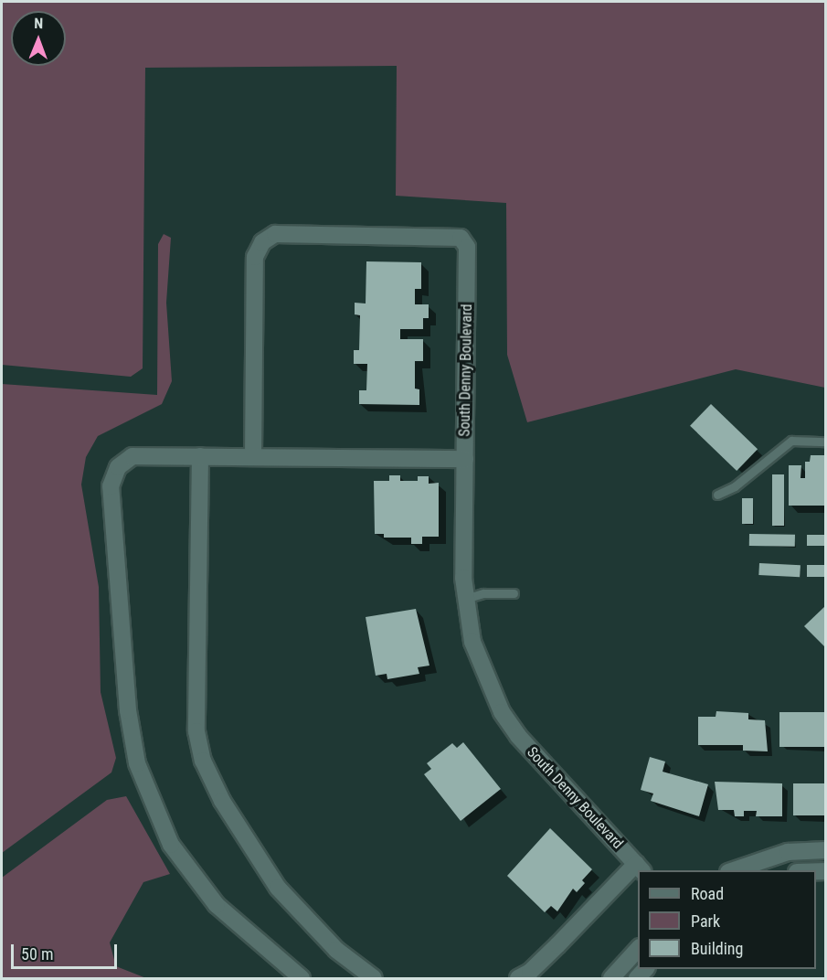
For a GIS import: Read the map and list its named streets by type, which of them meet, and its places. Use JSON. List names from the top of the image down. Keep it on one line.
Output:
{"streets":{"street":["South Denny Boulevard"]},"legend":["Road","Park","Building"],"scale_bar":"50 m","north":"top"}
